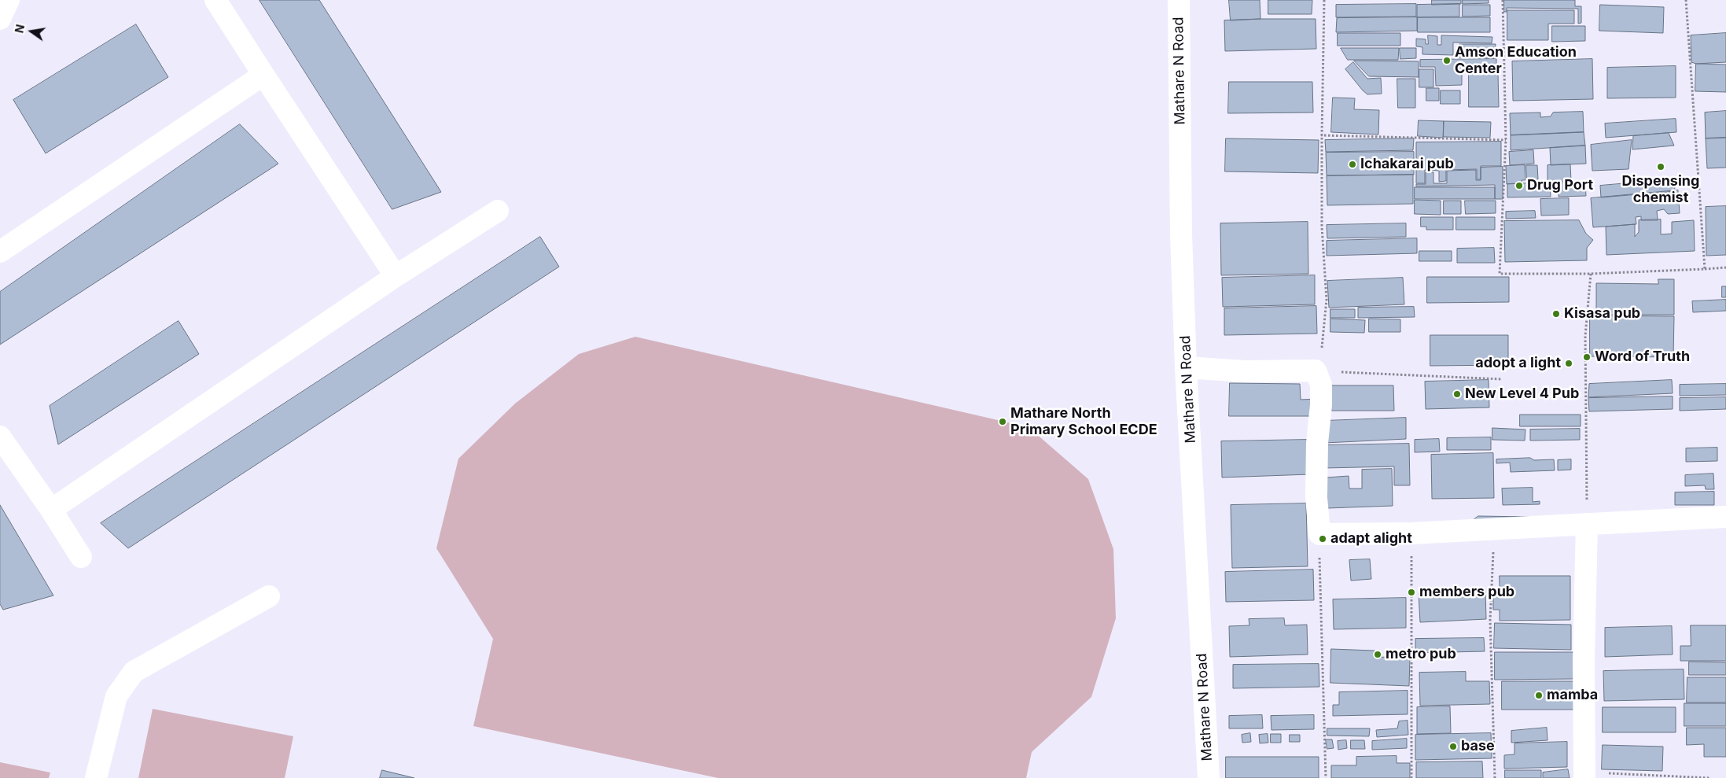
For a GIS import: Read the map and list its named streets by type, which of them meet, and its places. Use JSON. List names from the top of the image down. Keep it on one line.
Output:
{"streets":{"street":["Mathare N Road"]},"places":["Amson Education Center","Ichakarai pub","Dispensing chemist","Drug Port","Kisasa pub","Word of Truth","adopt a light","New Level 4 Pub","Mathare North Primary School ECDE","adapt alight","members pub","metro pub","mamba","base"],"north":"left"}
